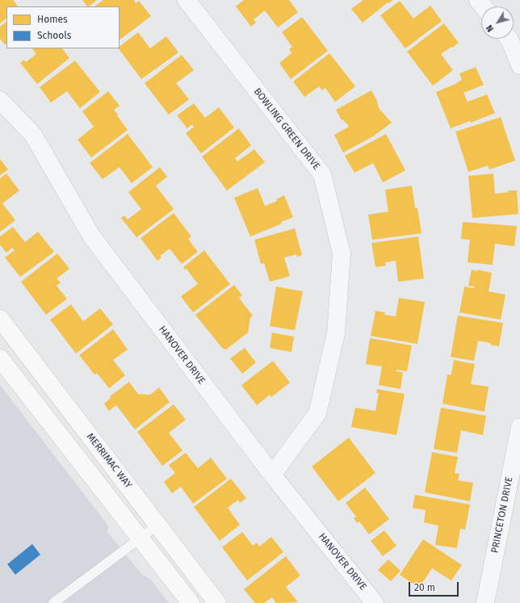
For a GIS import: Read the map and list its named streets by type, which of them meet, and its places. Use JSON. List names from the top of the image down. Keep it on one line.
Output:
{"streets":{"street":["BOWLING GREEN DRIVE","HANOVER DRIVE","MERRIMAC WAY","PRINCETON DRIVE"]},"crossings":[["BOWLING GREEN DRIVE","HANOVER DRIVE"]],"legend":["Homes","Schools"],"scale_bar":"20 m","north":"bottom left"}
